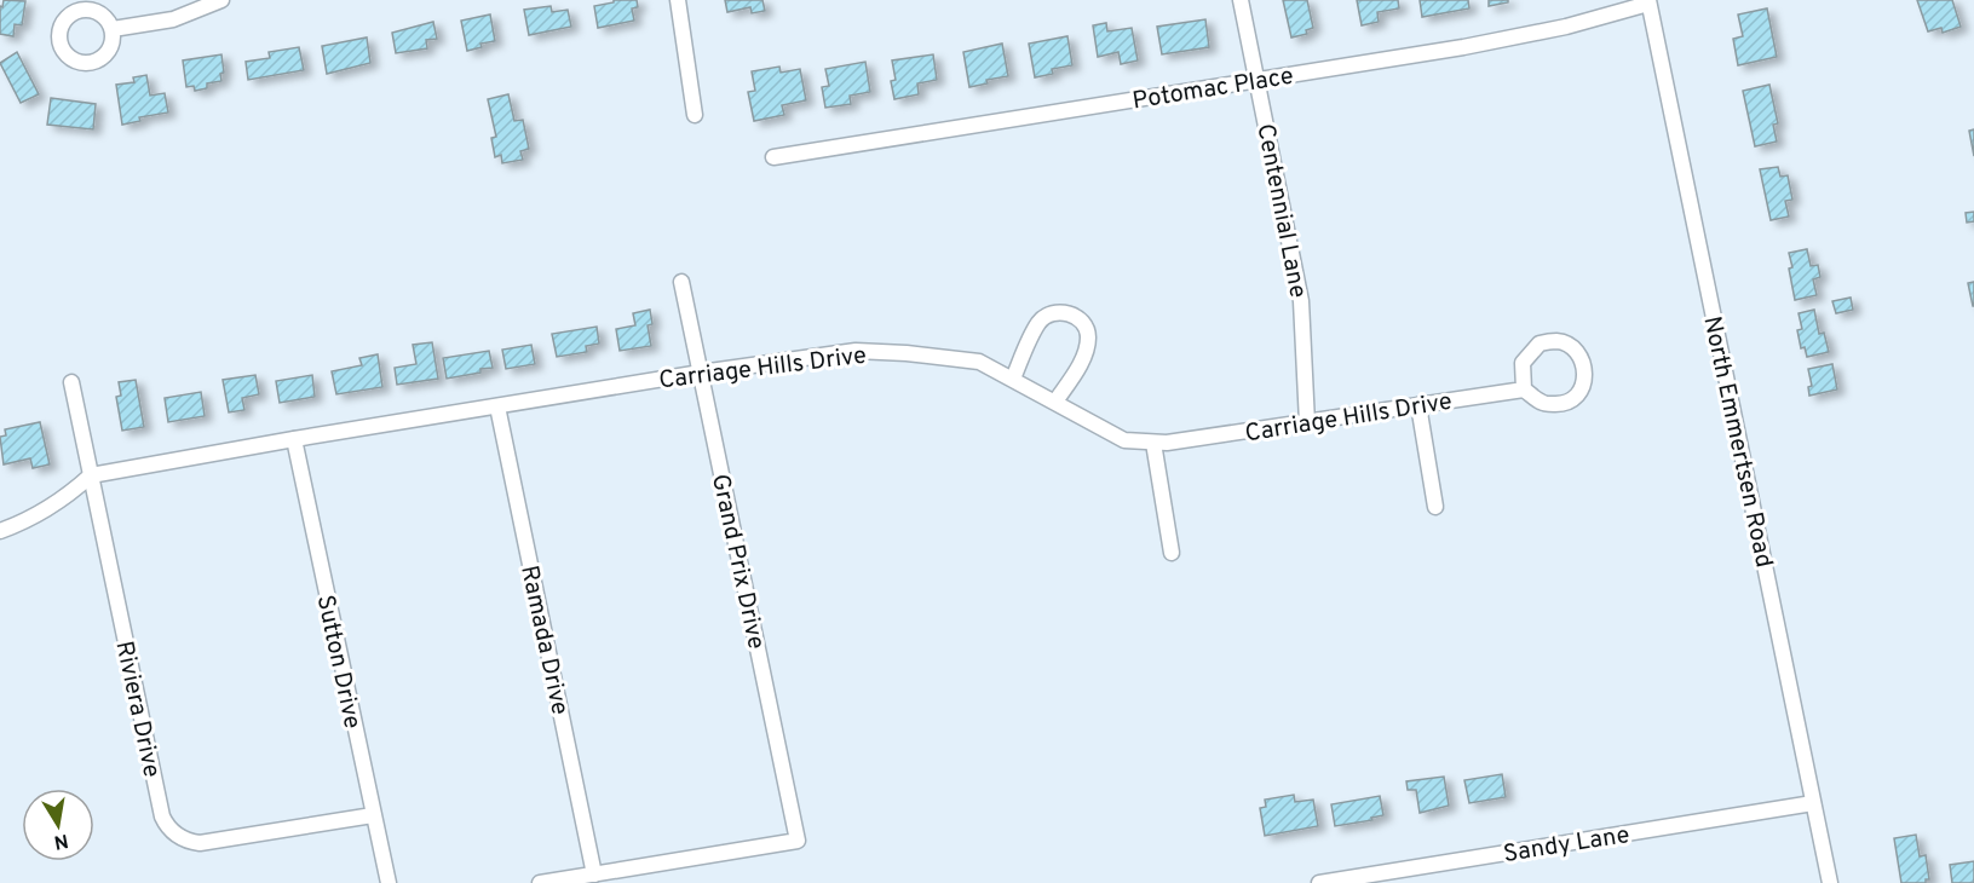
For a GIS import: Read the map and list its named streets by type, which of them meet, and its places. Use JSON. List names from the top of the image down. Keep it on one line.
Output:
{"streets":{"street":["Potomac Place","Centennial Lane","Carriage Hills Drive","North Emmertsen Road","Grand Prix Drive","Ramada Drive","Sutton Drive","Riviera Drive","Sandy Lane"]},"crossings":[["Potomac Place","Centennial Lane"],["Potomac Place","North Emmertsen Road"],["Centennial Lane","Carriage Hills Drive"],["Carriage Hills Drive","Grand Prix Drive"],["Carriage Hills Drive","Ramada Drive"],["Carriage Hills Drive","Sutton Drive"],["Carriage Hills Drive","Riviera Drive"],["North Emmertsen Road","Sandy Lane"],["Grand Prix Drive","Ramada Drive"],["Sutton Drive","Riviera Drive"]],"north":"bottom"}
